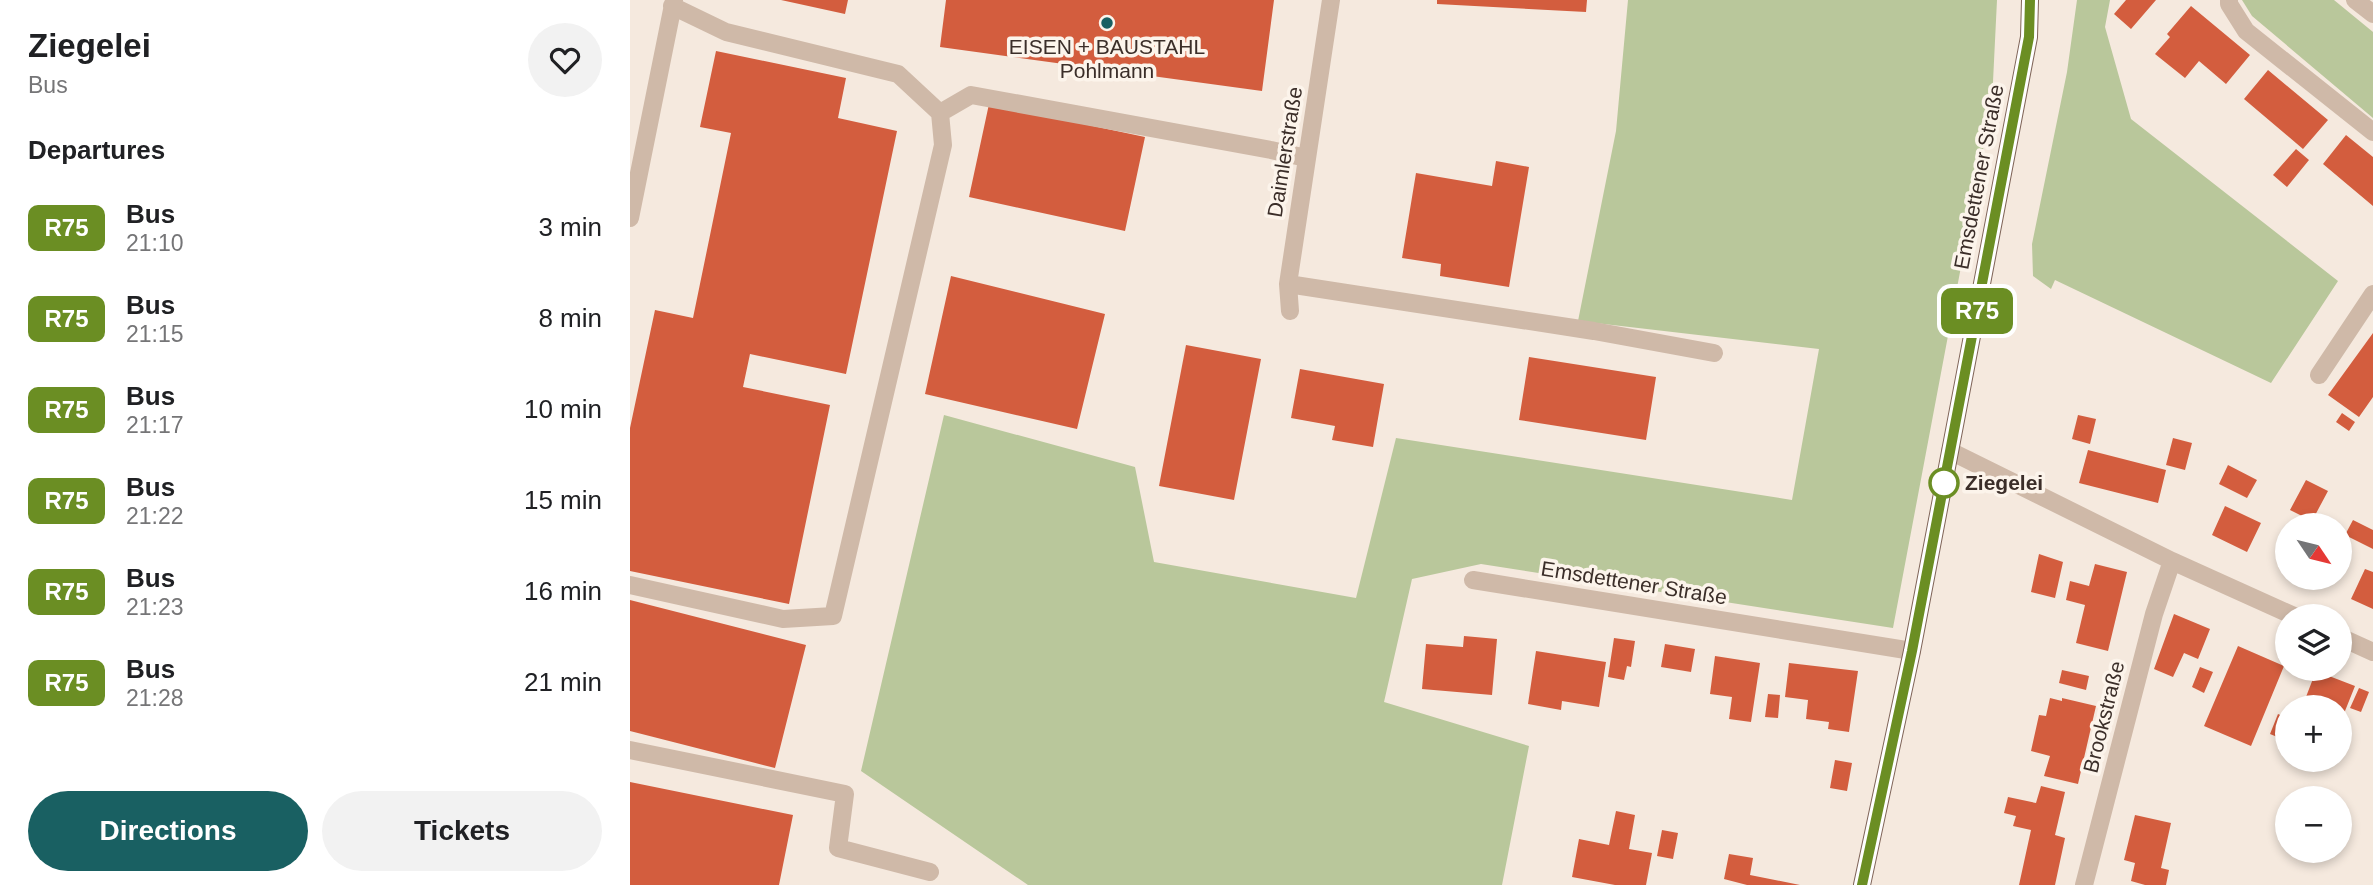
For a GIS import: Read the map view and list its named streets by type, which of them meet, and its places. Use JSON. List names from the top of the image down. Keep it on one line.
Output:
{"streets":{"main road":["Emsdettener Straße"],"street":["Daimlerstraße","Brookstraße"]},"places":["EISEN + BAUSTAHL Pohlmann","Ziegelei"],"lines":["bus line R75"],"north":"bottom right","page":{"heading":[["Ziegelei","Bus"],"Departures"],"on_map":"R75","list":[{"mark":"R75","name":"Bus","note":"21:10","value":"3 min"},{"mark":"R75","name":"Bus","note":"21:15","value":"8 min"},{"mark":"R75","name":"Bus","note":"21:17","value":"10 min"},{"mark":"R75","name":"Bus","note":"21:22","value":"15 min"},{"mark":"R75","name":"Bus","note":"21:23","value":"16 min"},{"mark":"R75","name":"Bus","note":"21:28","value":"21 min"}],"map_buttons":["+","−"],"buttons":["Directions","Tickets"]}}
